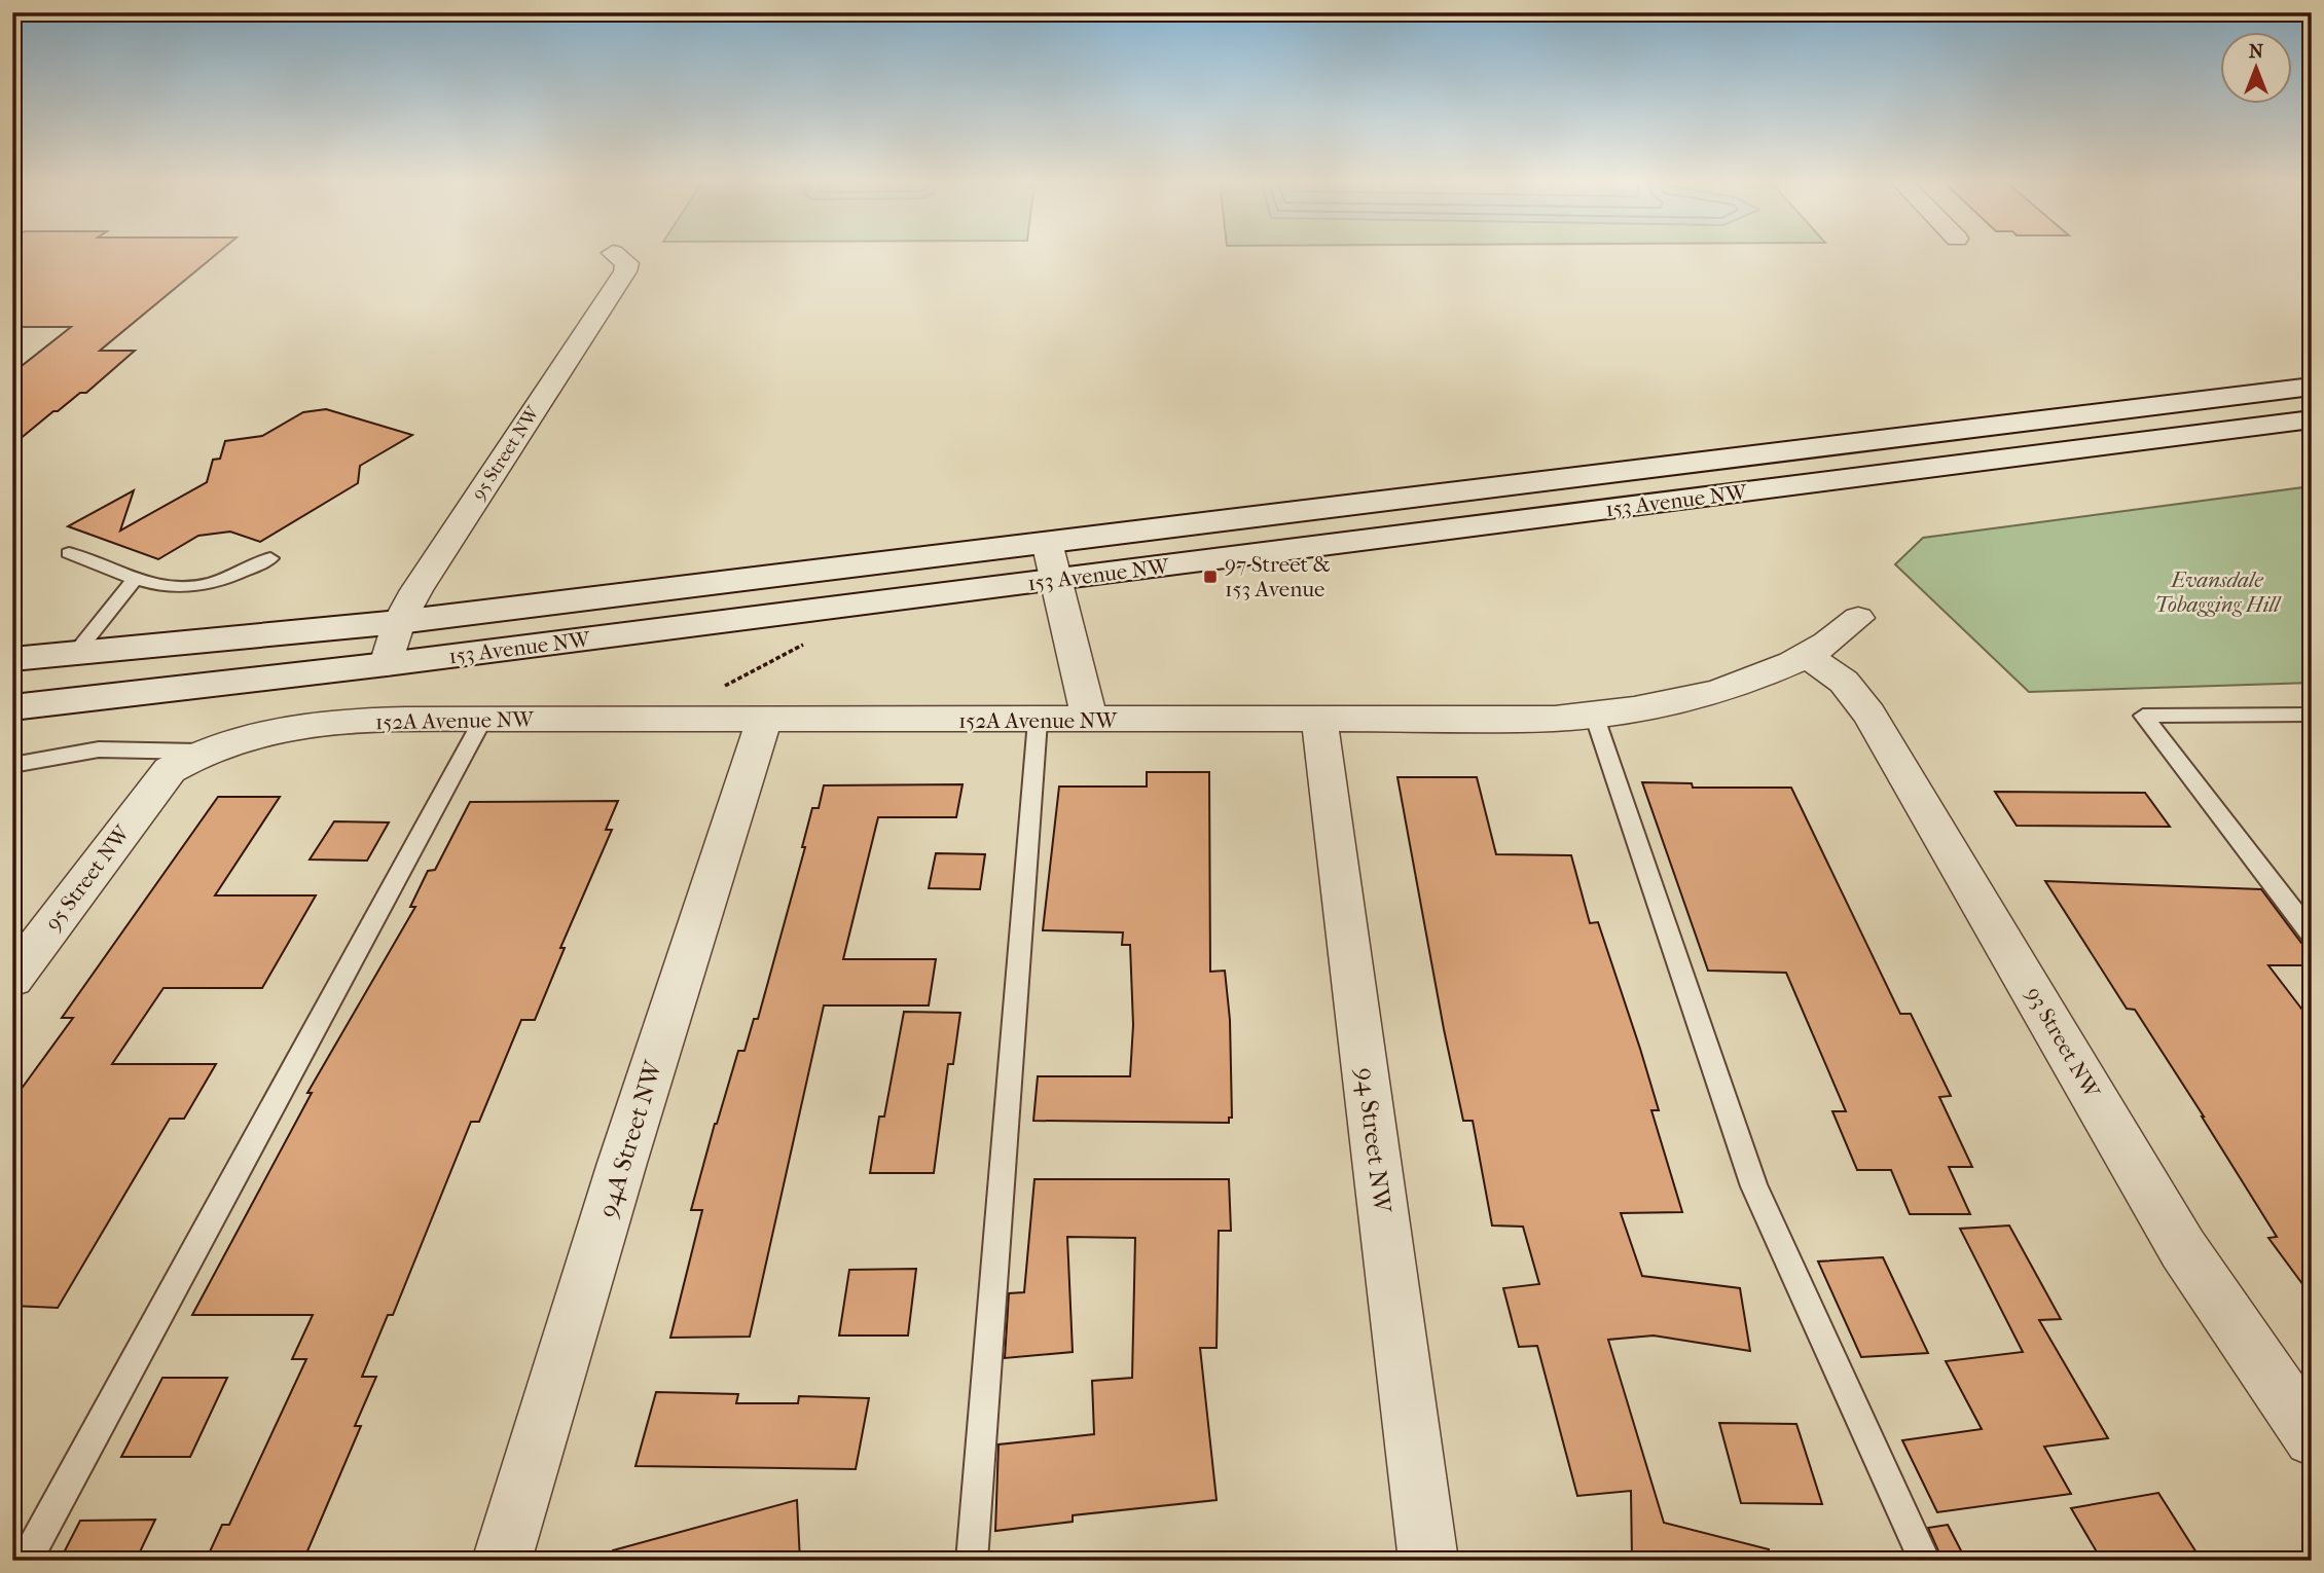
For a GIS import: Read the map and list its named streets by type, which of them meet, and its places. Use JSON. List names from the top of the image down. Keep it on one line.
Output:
{"streets":{"main road":["153 Avenue NW"],"street":["95 Street NW","152A Avenue NW","93 Street NW","94A Street NW","94 Street NW"]},"crossings":[["95 Street NW","153 Avenue NW"],["95 Street NW","152A Avenue NW"],["152A Avenue NW","93 Street NW"],["152A Avenue NW","94A Street NW"],["152A Avenue NW","94 Street NW"]],"parks":["Evansdale Tobagging Hill"],"places":{"transit":["97 Street & 153 Avenue"]},"north":"top"}
